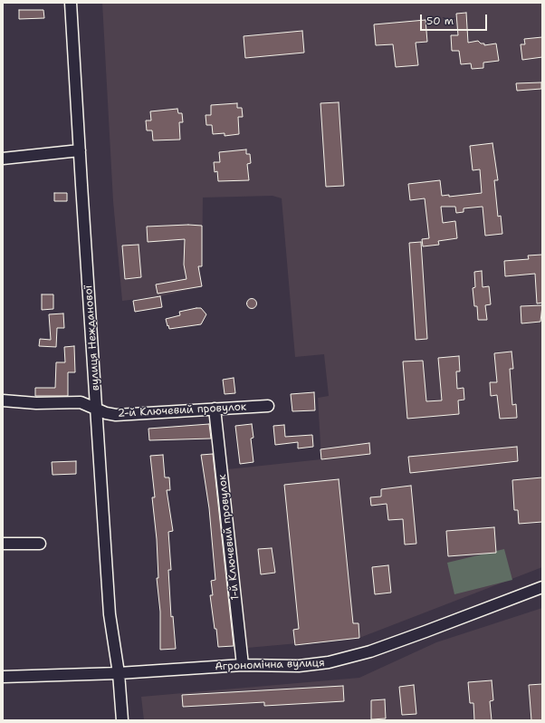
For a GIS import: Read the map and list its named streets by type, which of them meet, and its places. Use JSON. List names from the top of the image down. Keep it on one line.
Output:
{"streets":{"street":["вулиця Нежданової","2-й Ключевий провулок","1-й Ключевий провулок","Агрономічна вулиця"]},"crossings":[["вулиця Нежданової","2-й Ключевий провулок"],["вулиця Нежданової","Агрономічна вулиця"],["2-й Ключевий провулок","1-й Ключевий провулок"],["1-й Ключевий провулок","Агрономічна вулиця"]],"scale_bar":"50 m"}
